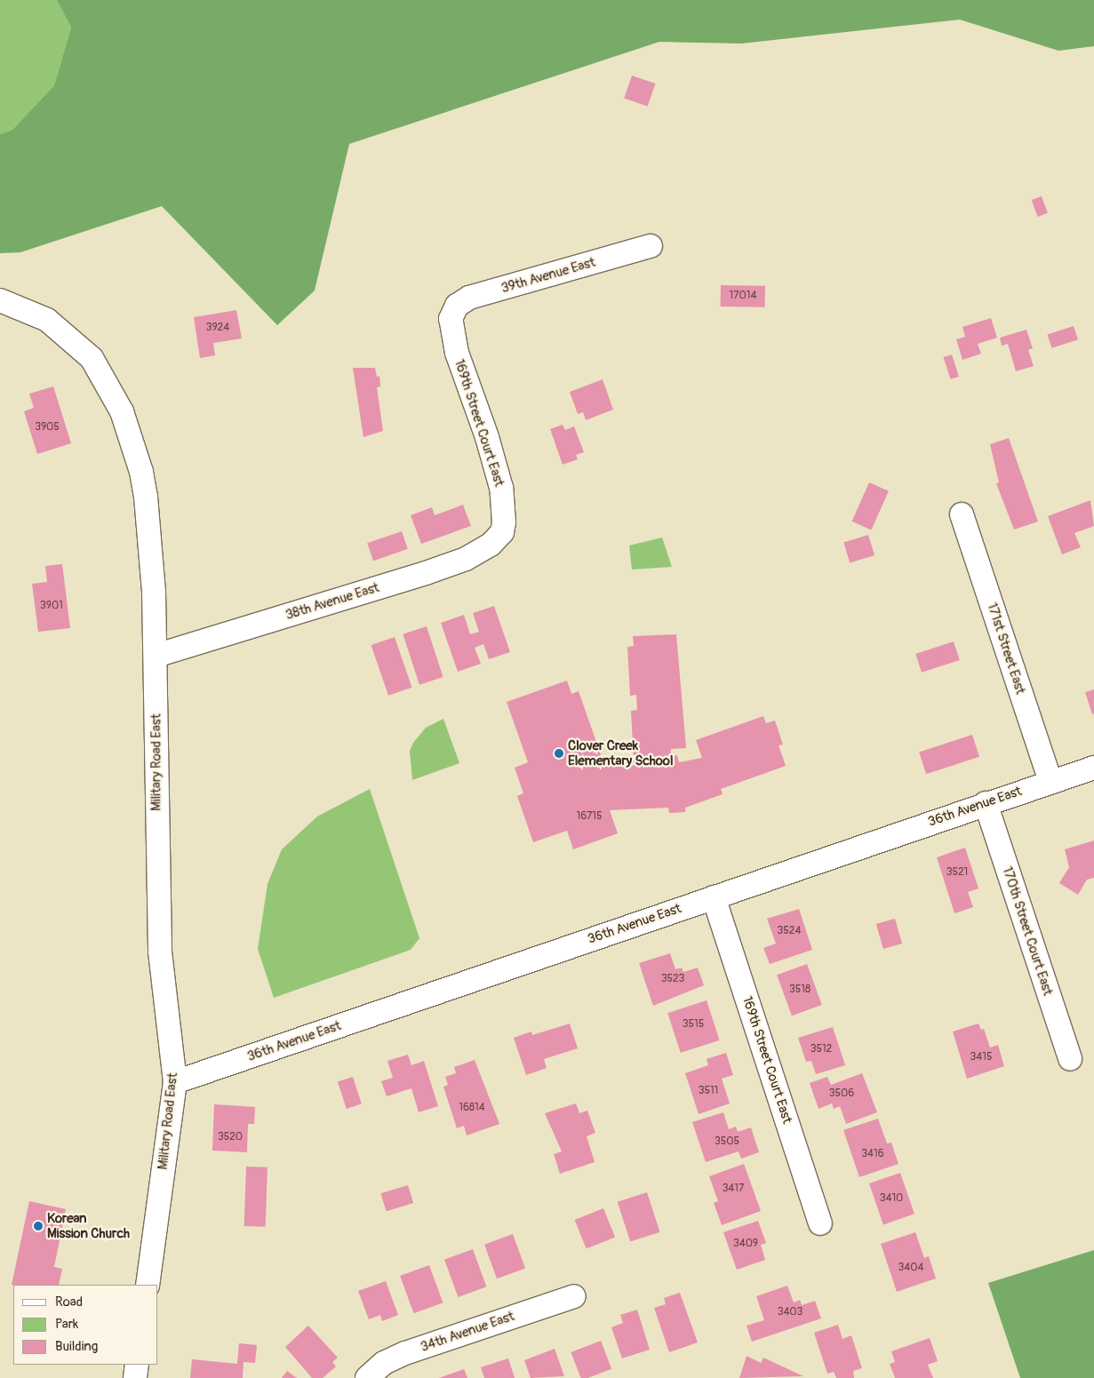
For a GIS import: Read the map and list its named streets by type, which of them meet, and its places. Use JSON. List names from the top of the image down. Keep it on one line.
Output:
{"streets":{"street":["39th Avenue East","169th Street Court East","38th Avenue East","171st Street East","Military Road East","36th Avenue East","170th Street Court East","34th Avenue East"]},"crossings":[["39th Avenue East","169th Street Court East"],["169th Street Court East","38th Avenue East"],["169th Street Court East","36th Avenue East"],["38th Avenue East","Military Road East"],["171st Street East","36th Avenue East"],["Military Road East","36th Avenue East"],["36th Avenue East","170th Street Court East"]],"places":["Clover Creek Elementary School","Korean Mission Church"],"house_numbers":["17014","3924","3905","3901","16715","3521","3524","3523","3518","3515","3512","3415","3511","3506","16814","3520","3505","3416","3417","3410","3409","3404","3403"],"legend":["Road","Park","Building"]}
